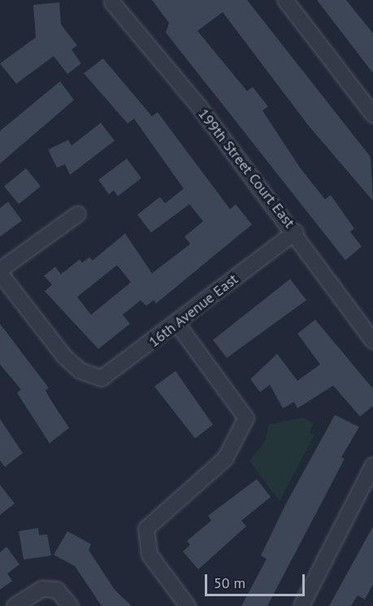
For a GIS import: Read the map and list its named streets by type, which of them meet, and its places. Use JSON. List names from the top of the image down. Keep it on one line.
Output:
{"streets":{"street":["199th Street Court East","16th Avenue East"]},"crossings":[["199th Street Court East","16th Avenue East"]],"scale_bar":"50 m"}
